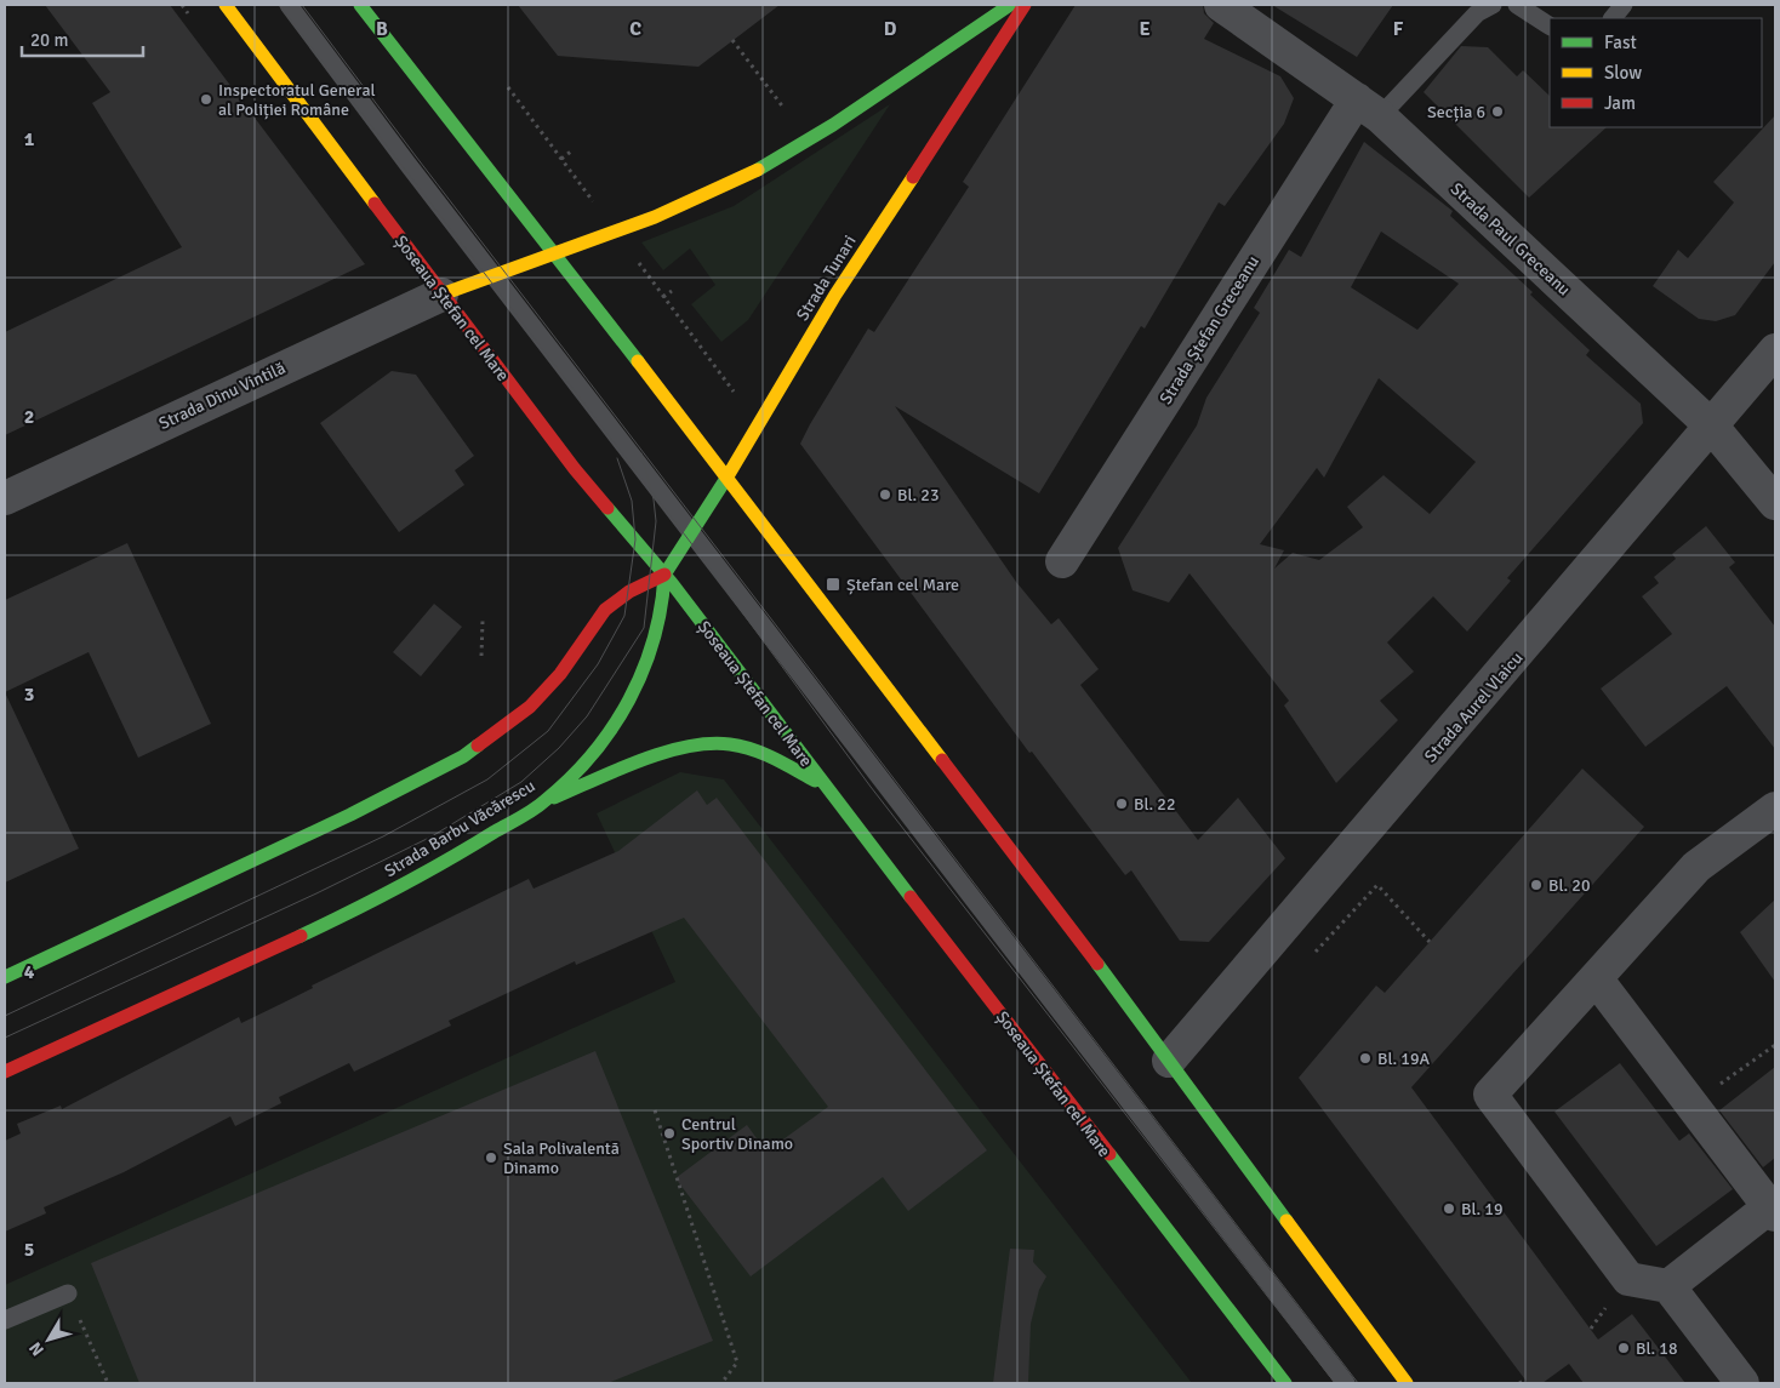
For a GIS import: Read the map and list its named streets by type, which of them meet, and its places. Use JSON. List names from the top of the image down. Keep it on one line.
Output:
{"streets":{"main road":["Strada Tunari","Șoseaua Ștefan cel Mare","Strada Barbu Văcărescu"],"street":["Strada Paul Greceanu","Strada Ștefan Greceanu","Strada Dinu Vintilă","Strada Aurel Vlaicu"]},"crossings":[["Strada Paul Greceanu","Strada Ștefan Greceanu"],["Strada Paul Greceanu","Strada Aurel Vlaicu"],["Strada Tunari","Șoseaua Ștefan cel Mare"],["Strada Tunari","Strada Barbu Văcărescu"],["Șoseaua Ștefan cel Mare","Strada Dinu Vintilă"],["Șoseaua Ștefan cel Mare","Strada Barbu Văcărescu"]],"places":{"other":["Inspectoratul General al Poliției Române","Secția 6","Bl. 23","Bl. 22","Bl. 20","Bl. 19A","Centrul Sportiv Dinamo","Sala Polivalentă Dinamo","Bl. 19","Bl. 18"],"transit":["Ștefan cel Mare"]},"legend":["Fast","Slow","Jam"],"scale_bar":"20 m","north":"bottom left","grid":{"columns":["B","C","D","E","F"],"rows":["1","2","3","4","5"]}}
